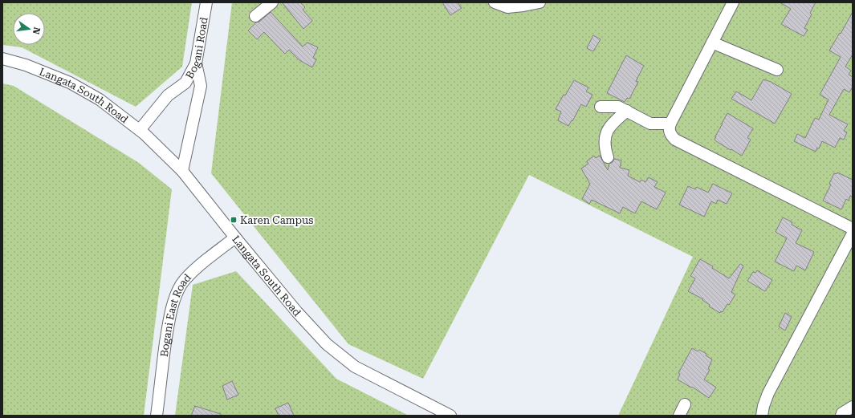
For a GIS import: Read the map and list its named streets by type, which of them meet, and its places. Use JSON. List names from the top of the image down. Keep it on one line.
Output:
{"streets":{"street":["Bogani Road","Langata South Road","Bogani East Road"]},"crossings":[["Bogani Road","Langata South Road"],["Langata South Road","Bogani East Road"]],"places":{"transit":["Karen Campus"]},"north":"right"}
